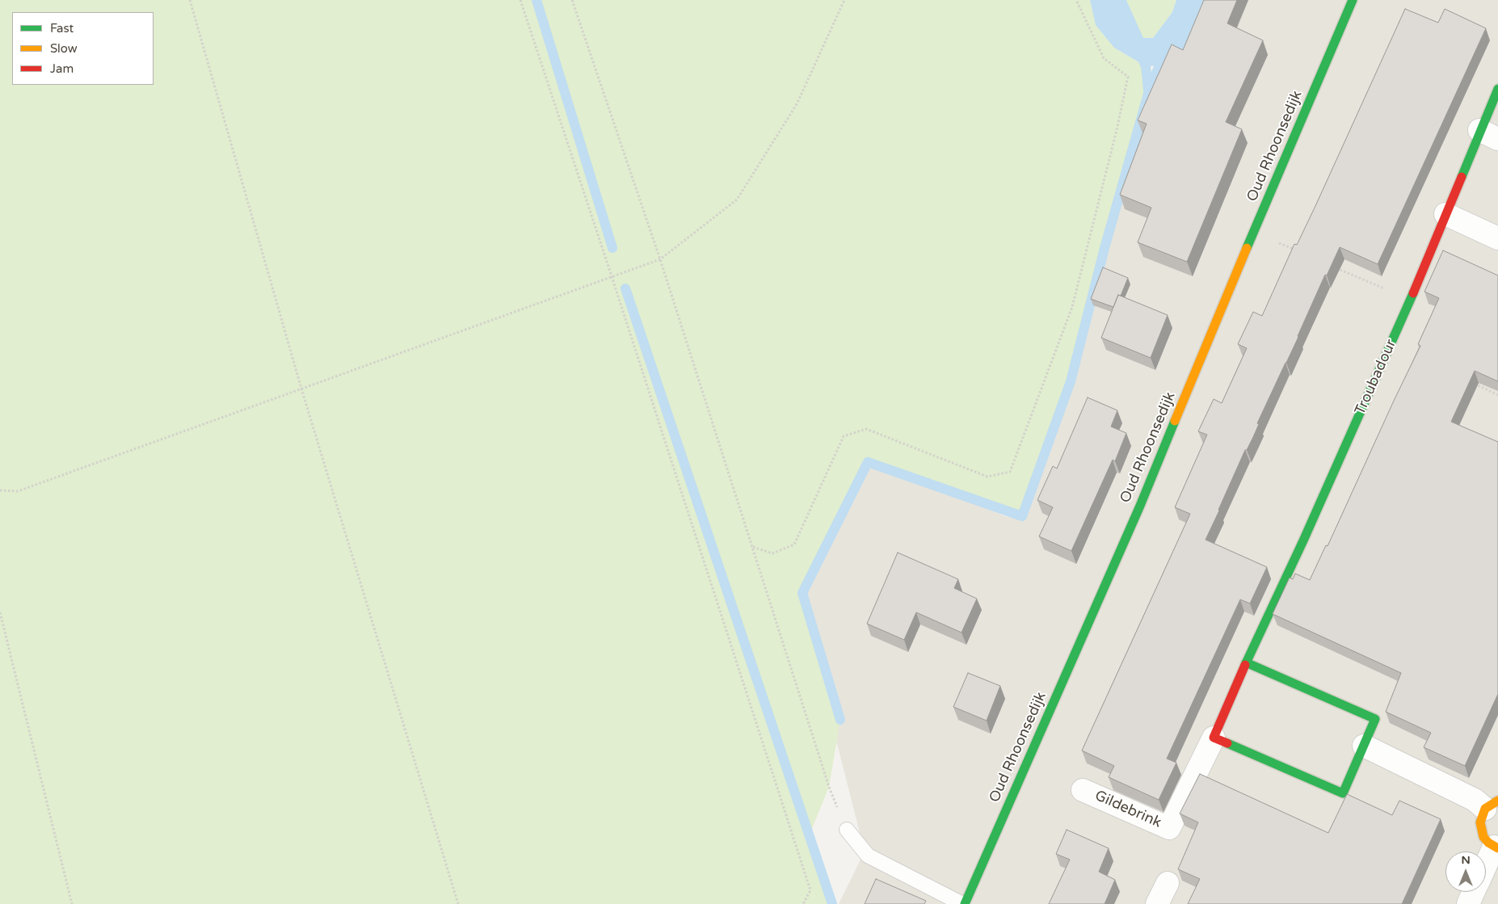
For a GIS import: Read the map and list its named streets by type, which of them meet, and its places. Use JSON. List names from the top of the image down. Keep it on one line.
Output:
{"streets":{"street":["Oud Rhoonsedijk","Troubadour","Gildebrink"]},"crossings":[["Troubadour","Gildebrink"]],"legend":["Fast","Slow","Jam"],"north":"top"}
